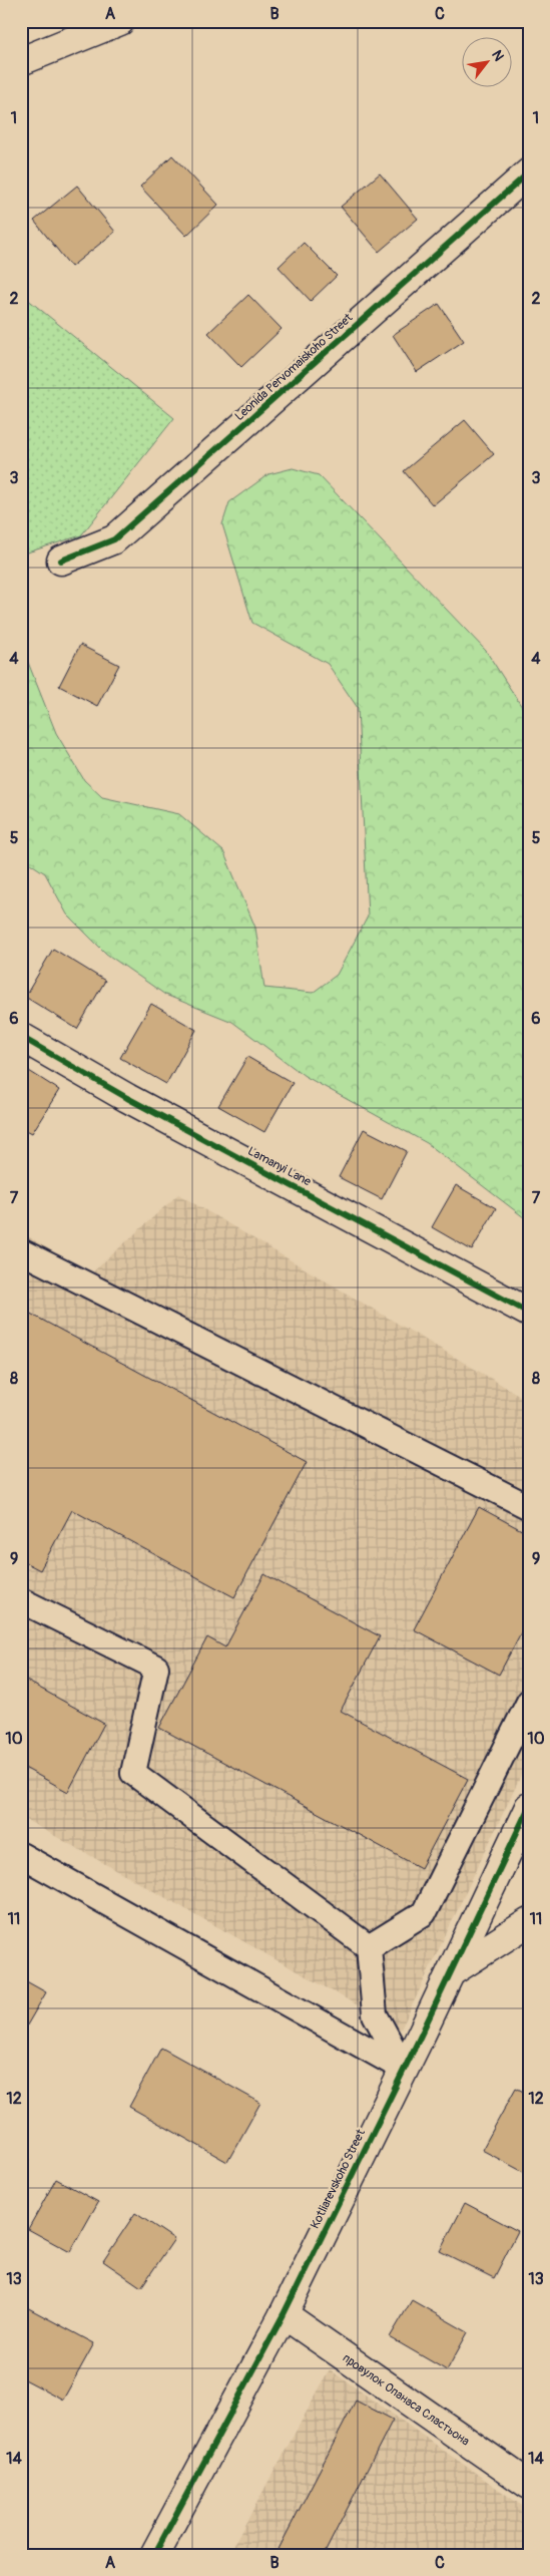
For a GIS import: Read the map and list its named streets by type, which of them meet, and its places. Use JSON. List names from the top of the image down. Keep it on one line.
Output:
{"streets":{"street":["Leonida Pervomaiskoho Street","Lamanyi Lane","Kotliarevskoho Street","провулок Опанаса Сластьона"]},"crossings":[["Kotliarevskoho Street","провулок Опанаса Сластьона"]],"north":"top right","grid":{"columns":["A","B","C"],"rows":["1","2","3","4","5","6","7","8","9","10","11","12","13","14"]}}
